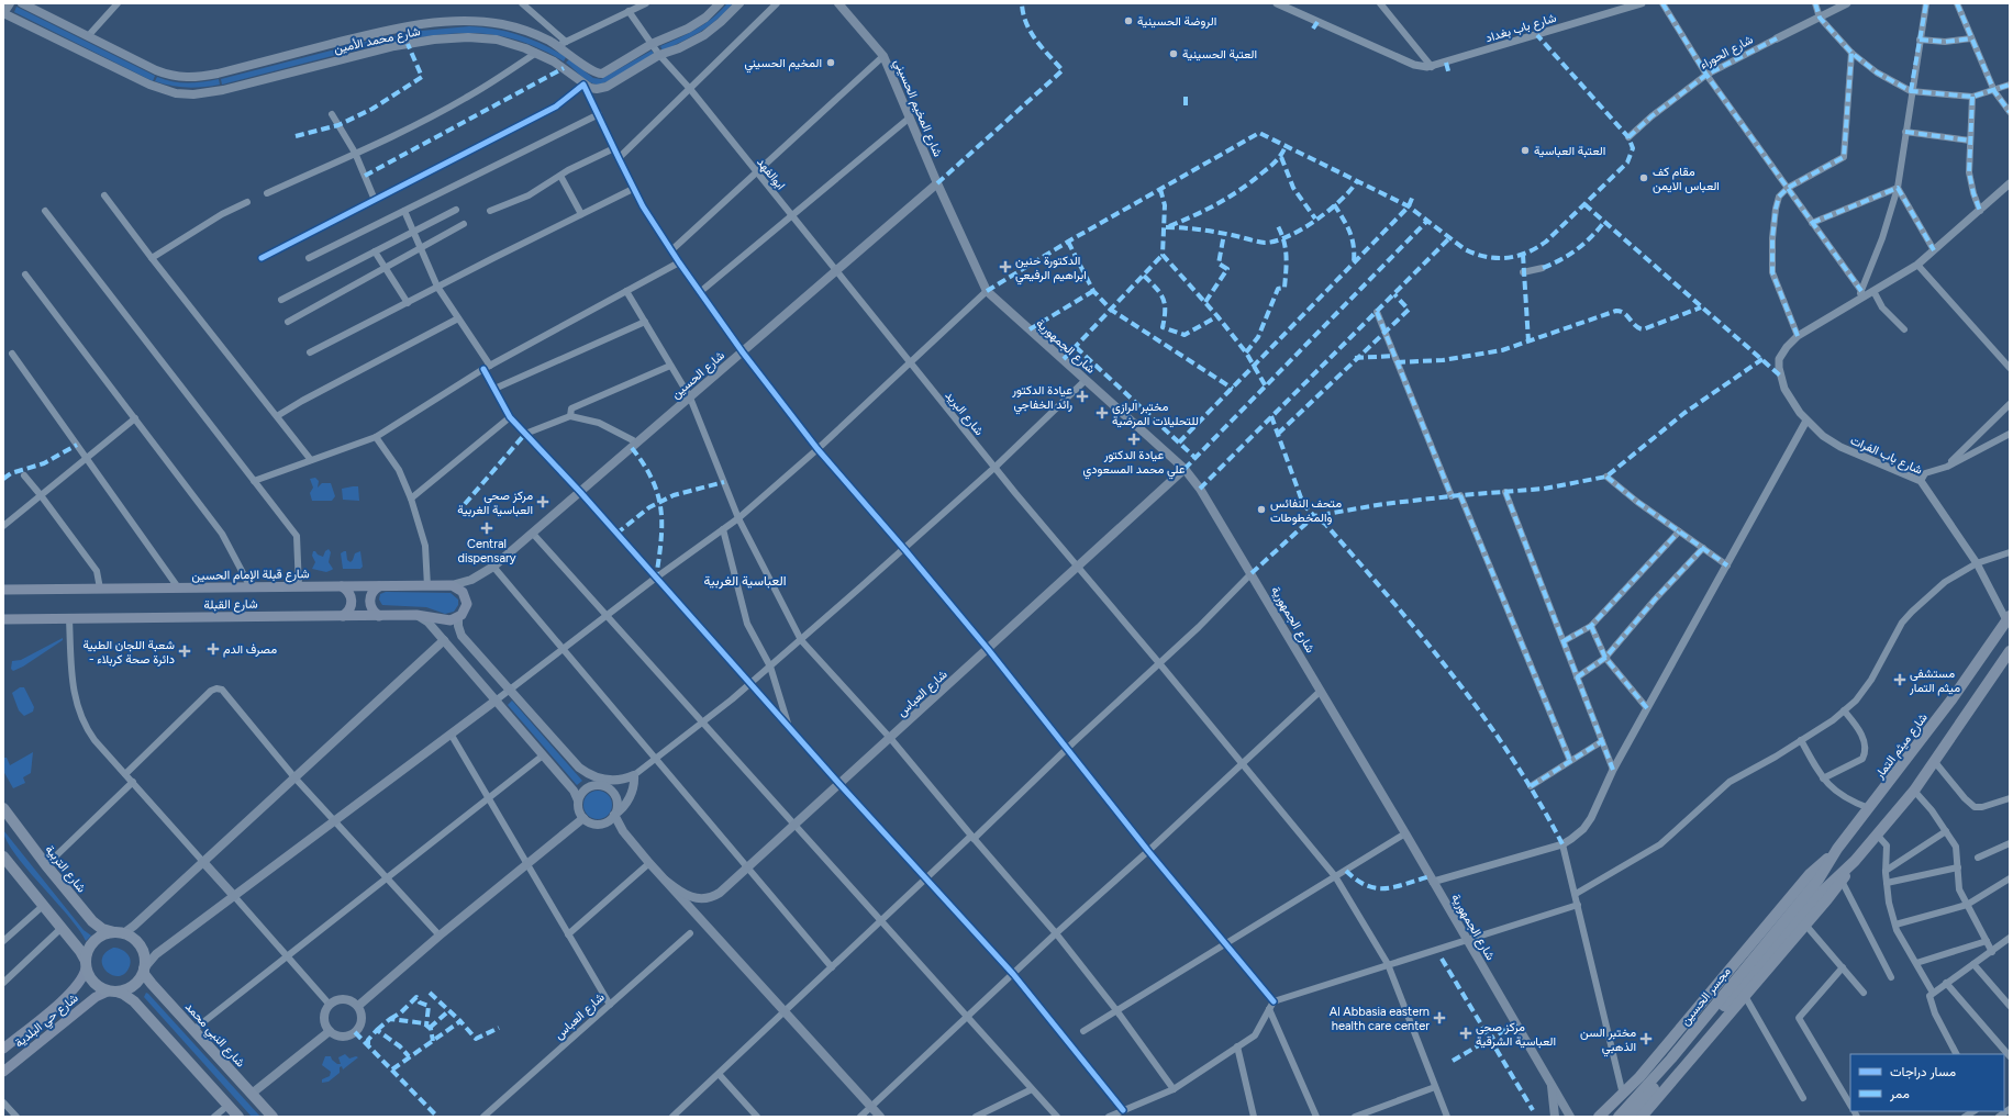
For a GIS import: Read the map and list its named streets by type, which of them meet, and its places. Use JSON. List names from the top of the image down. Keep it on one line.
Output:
{"streets":{"highway":["شارع ميثم التمار","شارع التربية","مجسر الحسين","شارع النبي محمد"],"main road":["شارع محمد الأمين","شارع المخيم الحسيني","شارع الجمهورية","شارع الحسين","شارع قبلة الإمام الحسين","شارع القبلة","شارع العباس","شارع حي البلدية"],"street":["شارع باب بغداد","شارع الحوراء","ابوالفهد","شارع البريد","شارع باب الفرات"]},"crossings":[["شارع المخيم الحسيني","شارع الجمهورية"],["شارع المخيم الحسيني","شارع الحسين"],["ابوالفهد","شارع الحسين"],["ابوالفهد","شارع البريد"],["شارع الجمهورية","شارع الحسين"],["شارع الجمهورية","شارع العباس"],["شارع الحسين","شارع البريد"],["شارع الحسين","شارع قبلة الإمام الحسين"],["شارع البريد","شارع العباس"],["شارع باب الفرات","شارع ميثم التمار"],["شارع ميثم التمار","مجسر الحسين"],["شارع التربية","شارع حي البلدية"],["شارع التربية","شارع النبي محمد"],["شارع حي البلدية","شارع النبي محمد"]],"districts":["العباسية الغربية"],"places":{"other":["الروضة الحسينية","العتبة الحسينية","المخيم الحسيني","العتبة العباسية","مقام كف العباس الايمن","متحف النفائس والمخطوطات"],"health":["الدكتورة حنين ابراهيم الرفيعي","عيادة الدكتور رائد الخفاجي","مختبر الرازي للتحليلات المرضية","عيادة الدكتور علي محمد المسعودي","مركز صحي العباسية الغربية","Central dispensary","مصرف الدم","شعبة اللجان الطبية - دائرة صحة كربلاء","مستشفى ميثم التمار","Al Abbasia eastern health care center","مركز صحي العباسية الشرقية","مختبر السن الذهبي"]},"legend":["مسار دراجات","ممر"]}
